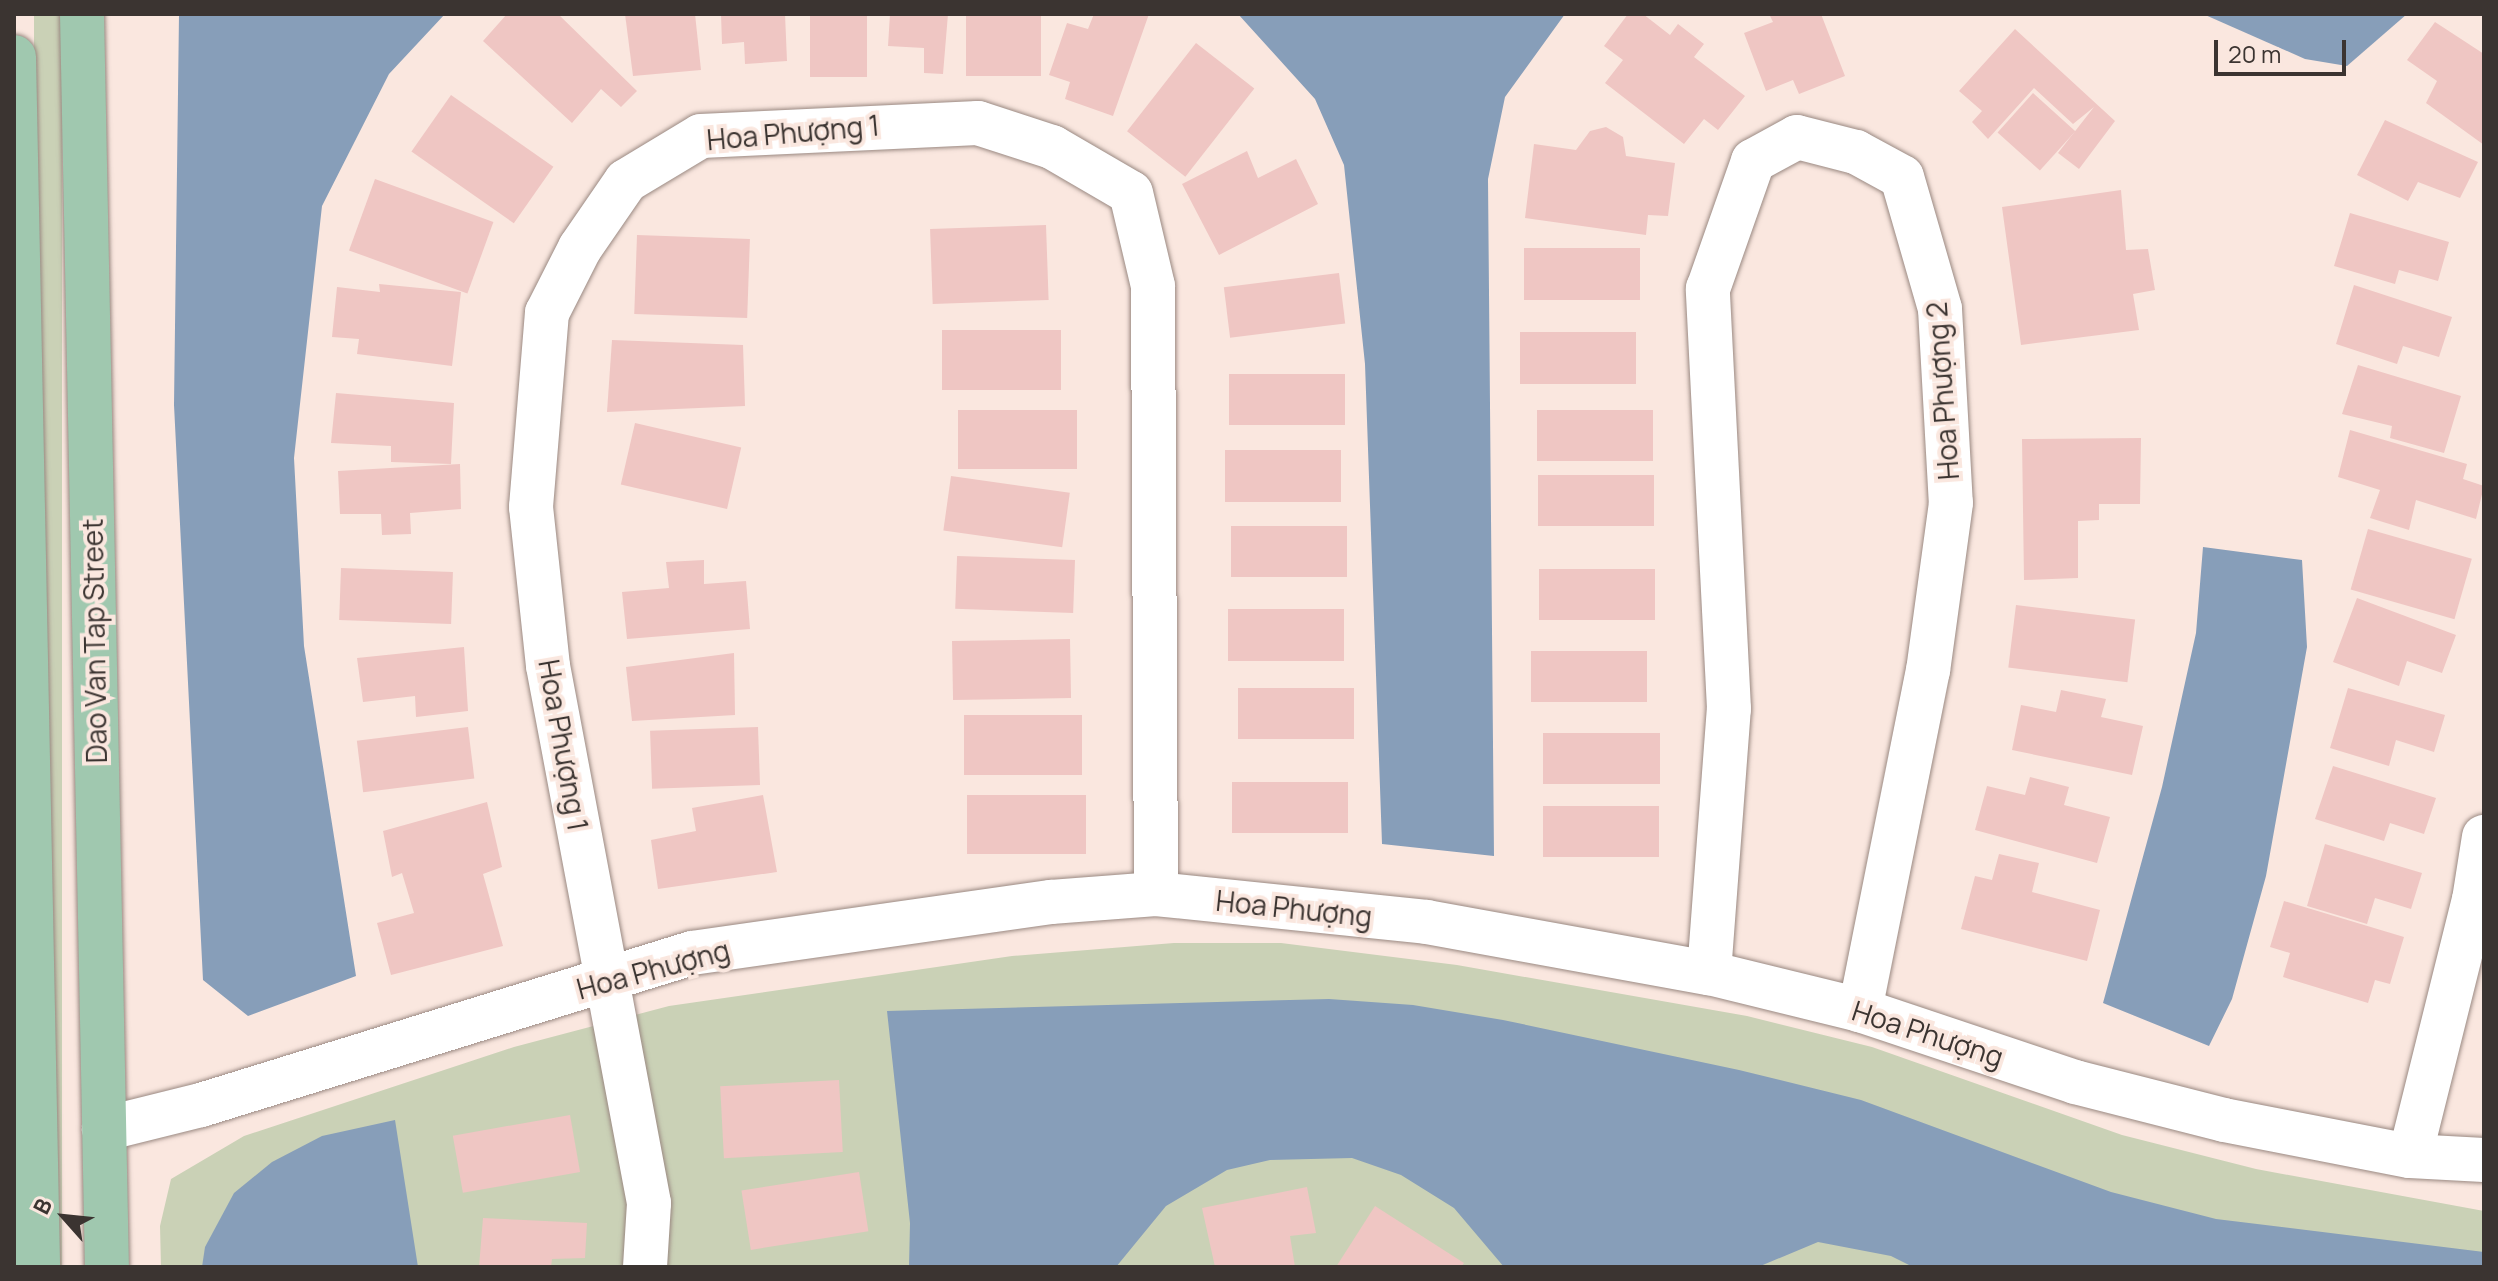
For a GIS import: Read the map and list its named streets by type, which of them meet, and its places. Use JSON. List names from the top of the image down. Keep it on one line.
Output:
{"streets":{"main road":["Dao Van Tap Street"],"street":["Hoa Phượng 1","Hoa Phượng 2","Hoa Phượng"]},"crossings":[["Hoa Phượng 1","Hoa Phượng"],["Hoa Phượng 2","Hoa Phượng"],["Dao Van Tap Street","Hoa Phượng"]],"scale_bar":"20 m","north":"top left"}
